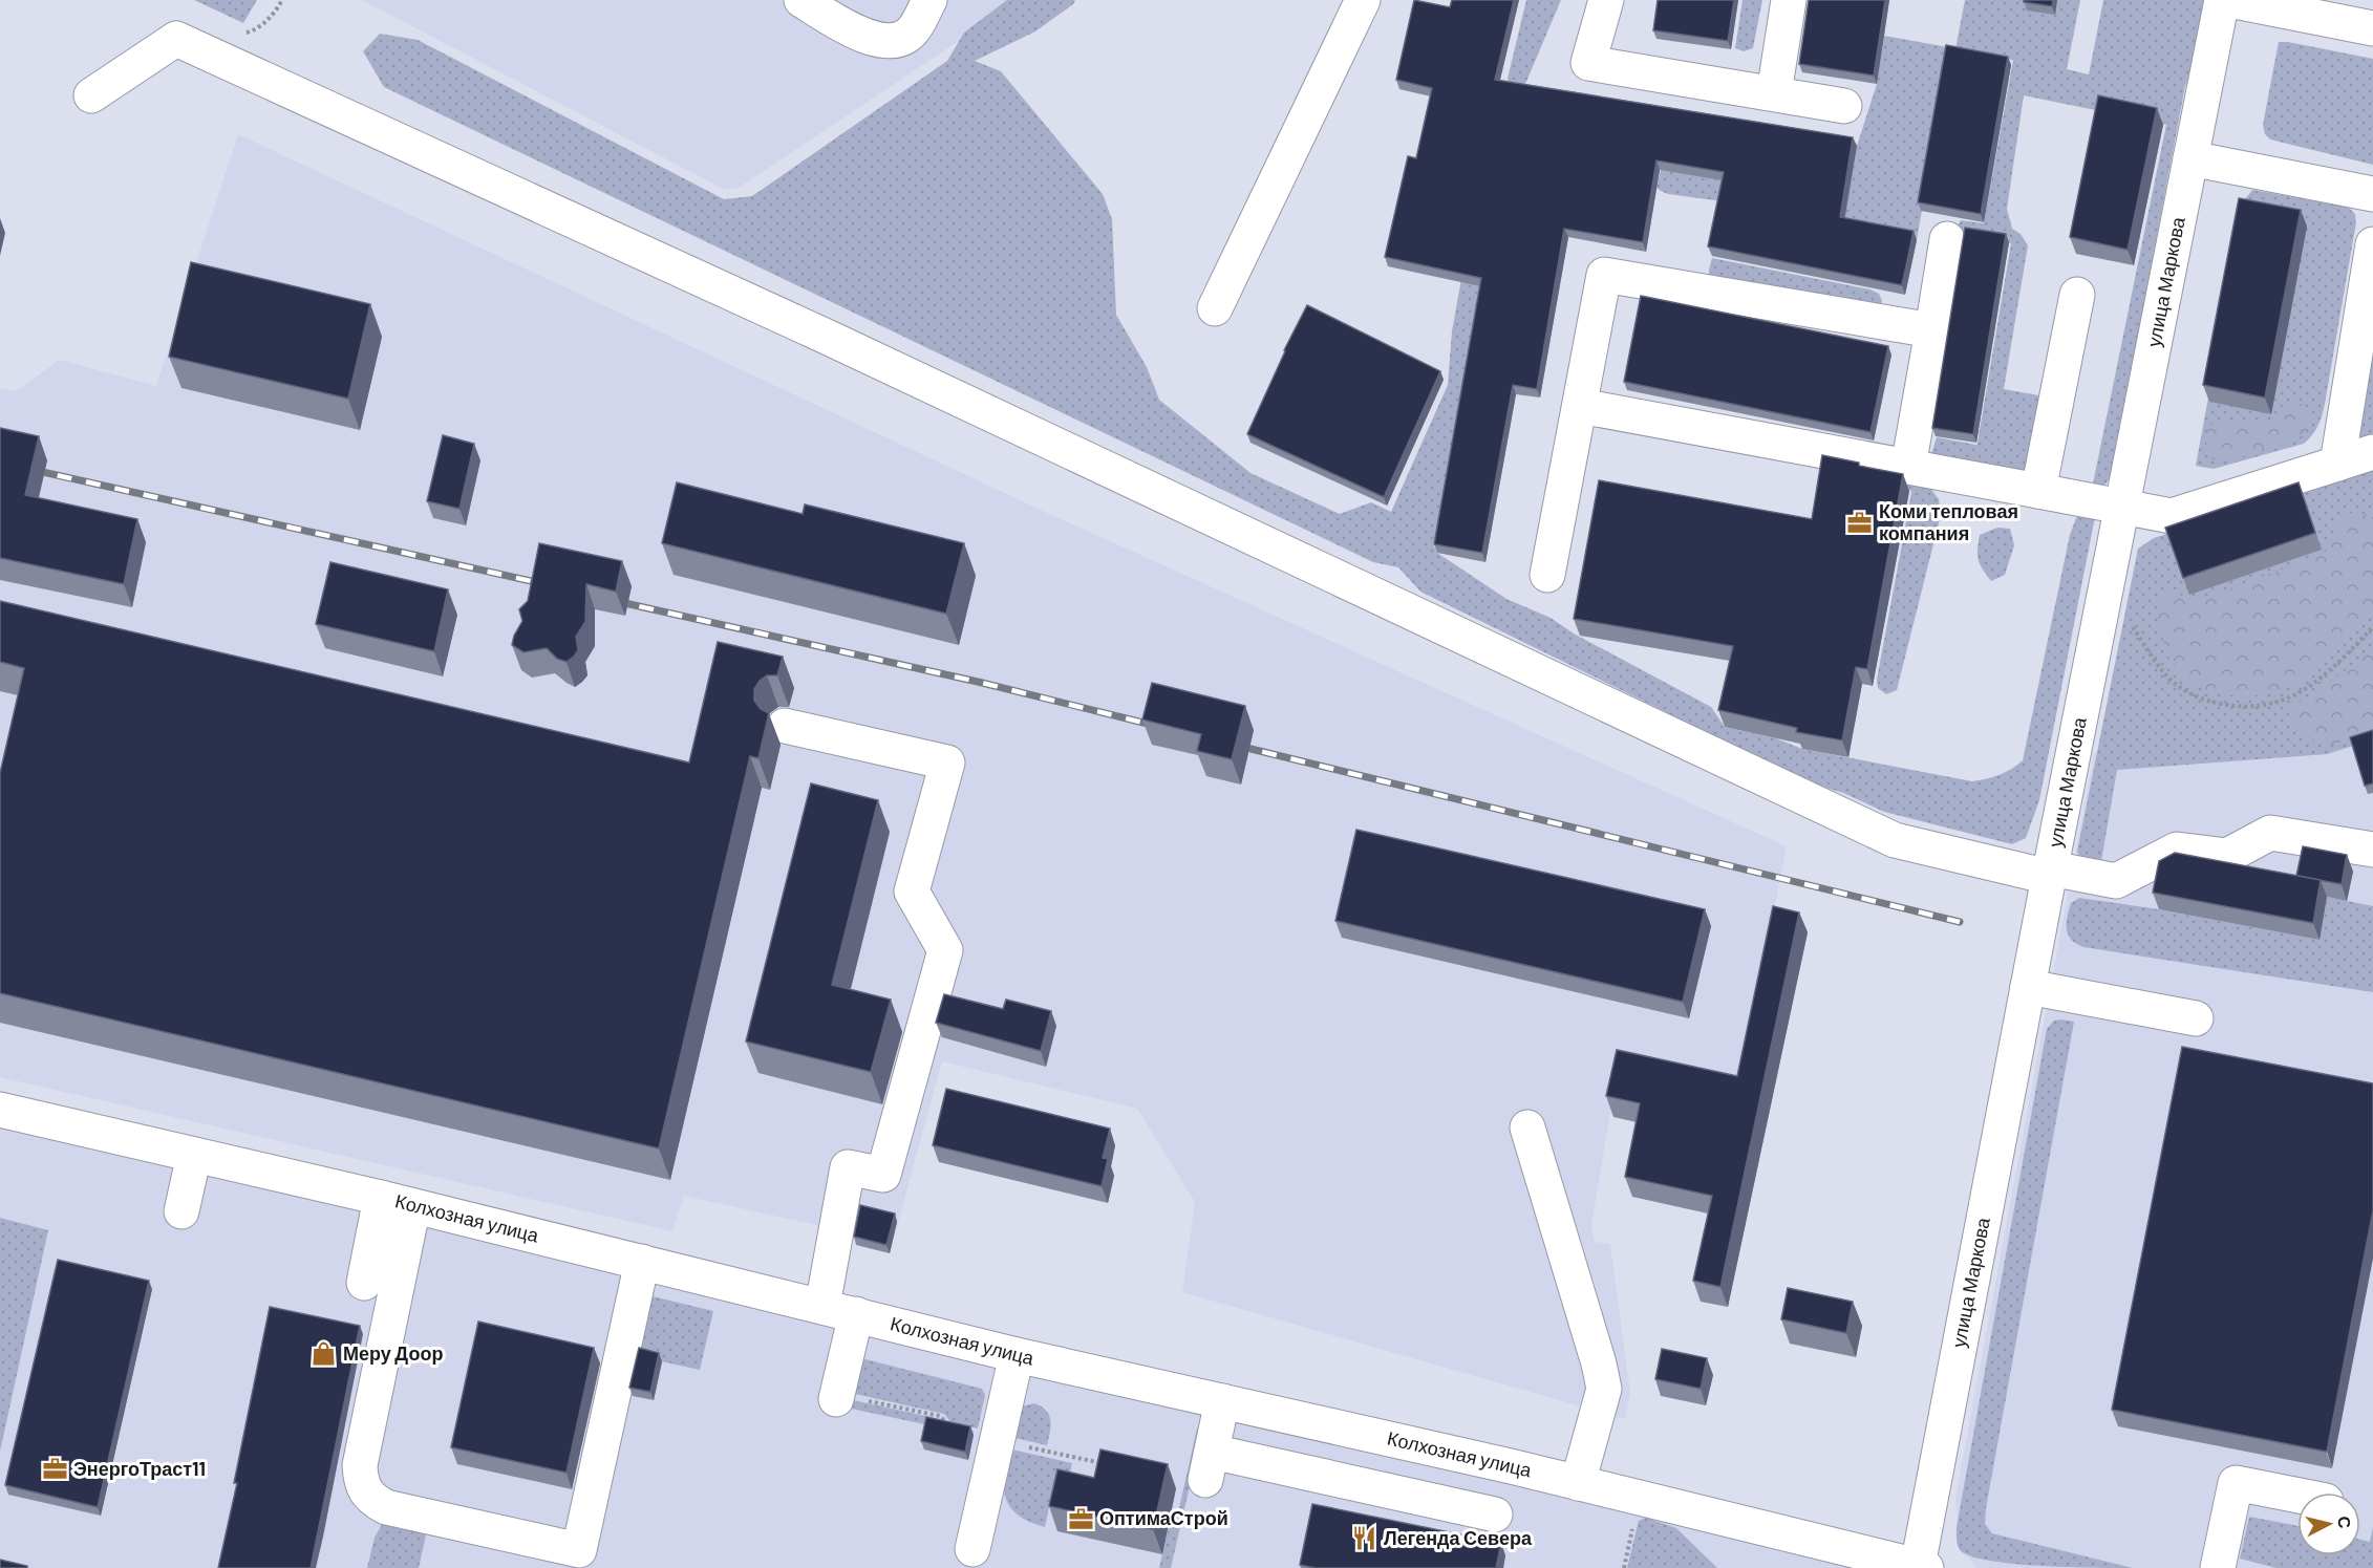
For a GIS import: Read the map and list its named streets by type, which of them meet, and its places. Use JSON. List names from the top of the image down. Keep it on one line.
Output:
{"streets":{"street":["улица Маркова","Колхозная улица"]},"crossings":[["улица Маркова","Колхозная улица"]],"places":{"office":["Коми тепловая компания","ЭнергоТраст11","ОптимаСтрой"],"shop":["Меру Доор"],"restaurant":["Легенда Севера"]},"north":"right"}
